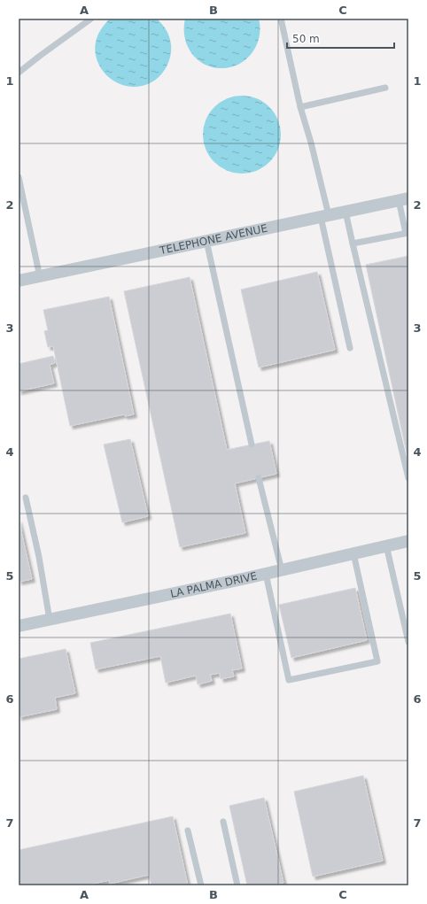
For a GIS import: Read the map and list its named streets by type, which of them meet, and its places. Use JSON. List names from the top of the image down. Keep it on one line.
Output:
{"streets":{"street":["TELEPHONE AVENUE","LA PALMA DRIVE"]},"scale_bar":"50 m","grid":{"columns":["A","B","C"],"rows":["1","2","3","4","5","6","7"]}}
